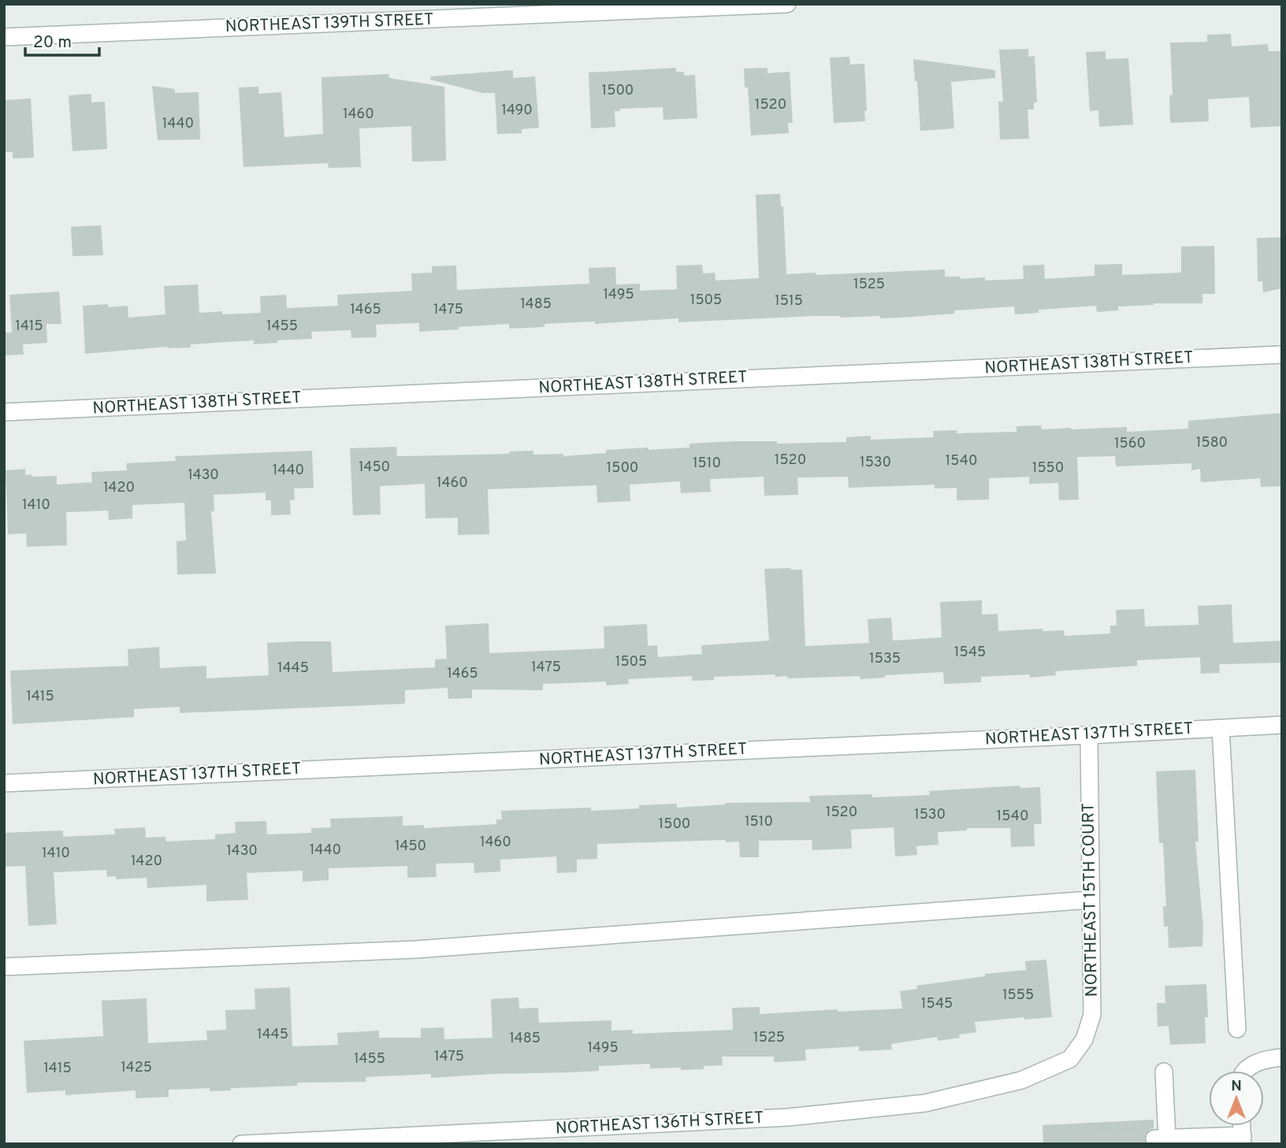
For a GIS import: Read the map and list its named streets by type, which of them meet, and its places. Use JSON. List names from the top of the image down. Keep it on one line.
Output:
{"streets":{"street":["NORTHEAST 139TH STREET","NORTHEAST 138TH STREET","NORTHEAST 137TH STREET","NORTHEAST 15TH COURT","NORTHEAST 136TH STREET"]},"crossings":[["NORTHEAST 137TH STREET","NORTHEAST 15TH COURT"],["NORTHEAST 15TH COURT","NORTHEAST 136TH STREET"]],"house_numbers":["1500","1520","1490","1460","1440","1525","1495","1505","1515","1485","1465","1475","1415","1455","1580","1560","1520","1540","1530","1510","1450","1500","1550","1440","1430","1460","1420","1410","1545","1535","1505","1475","1445","1465","1415","1520","1530","1540","1510","1500","1460","1450","1440","1430","1410","1420","1555","1545","1445","1525","1485","1495","1475","1455","1425","1415"],"scale_bar":"20 m","north":"top"}
